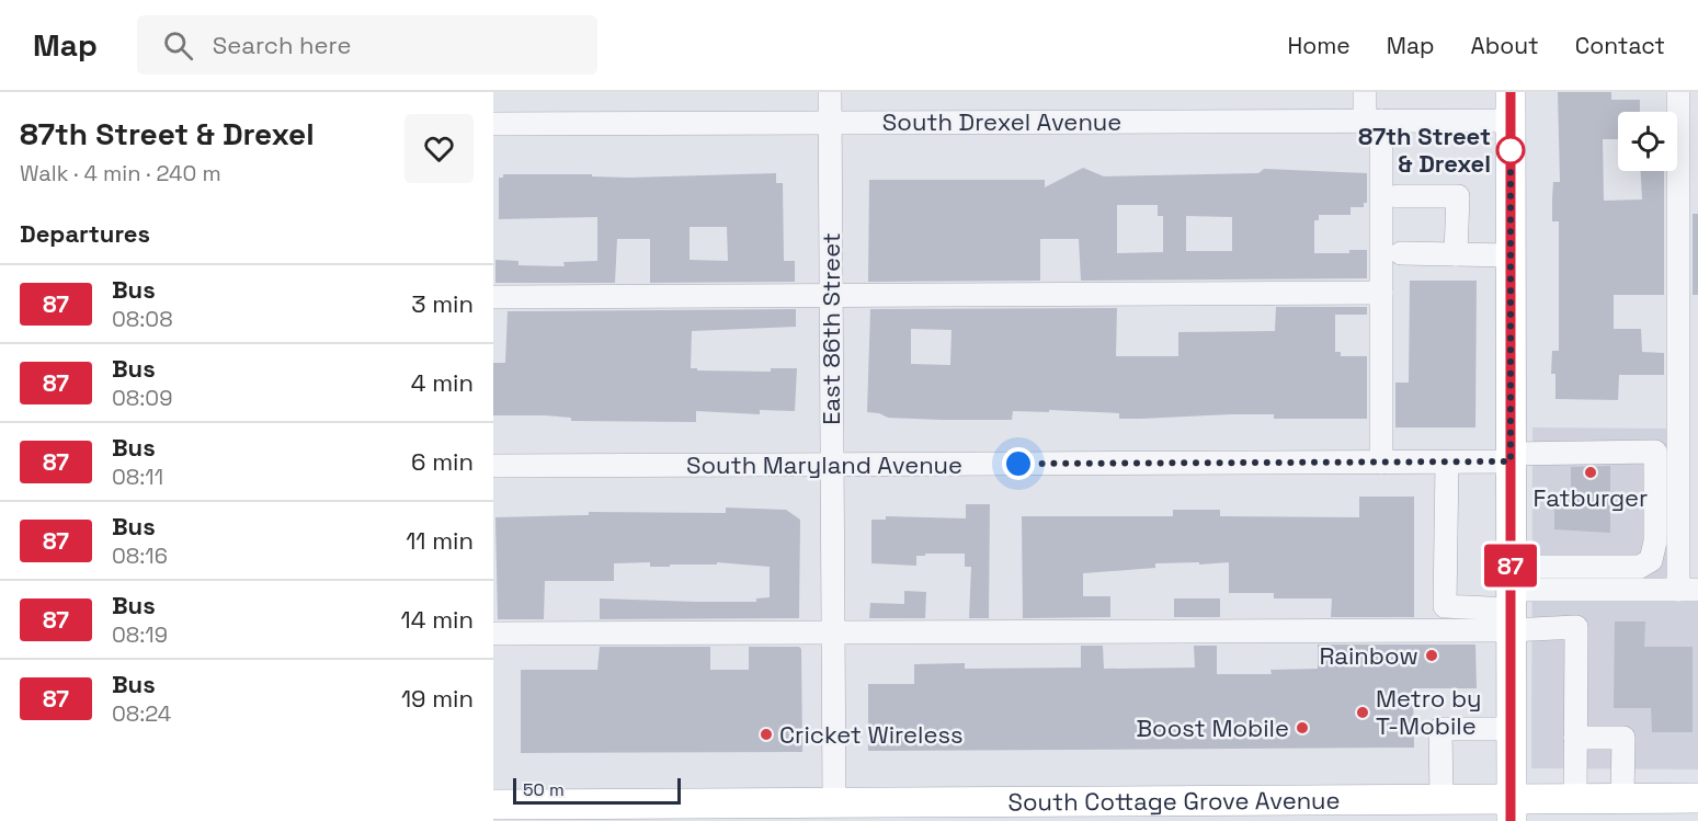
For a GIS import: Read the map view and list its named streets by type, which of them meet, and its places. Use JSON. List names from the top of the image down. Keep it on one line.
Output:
{"streets":{"main road":["South Cottage Grove Avenue"],"street":["South Drexel Avenue","East 86th Street","South Maryland Avenue"]},"crossings":[["South Drexel Avenue","East 86th Street"],["East 86th Street","South Maryland Avenue"],["East 86th Street","South Cottage Grove Avenue"]],"places":["87th Street & Drexel","Fatburger","Rainbow","Metro by T-Mobile","Boost Mobile","Cricket Wireless"],"lines":["bus line 87"],"scale_bar":"50 m","page":{"header":"Map","search":"Search here","nav":["Home","Map","About","Contact"],"heading":[["87th Street & Drexel","Walk · 4 min · 240 m"],"Departures"],"on_map":"87","list":[{"mark":"87","name":"Bus","note":"08:08","value":"3 min"},{"mark":"87","name":"Bus","note":"08:09","value":"4 min"},{"mark":"87","name":"Bus","note":"08:11","value":"6 min"},{"mark":"87","name":"Bus","note":"08:16","value":"11 min"},{"mark":"87","name":"Bus","note":"08:19","value":"14 min"},{"mark":"87","name":"Bus","note":"08:24","value":"19 min"}],"scale":"50 m"}}
